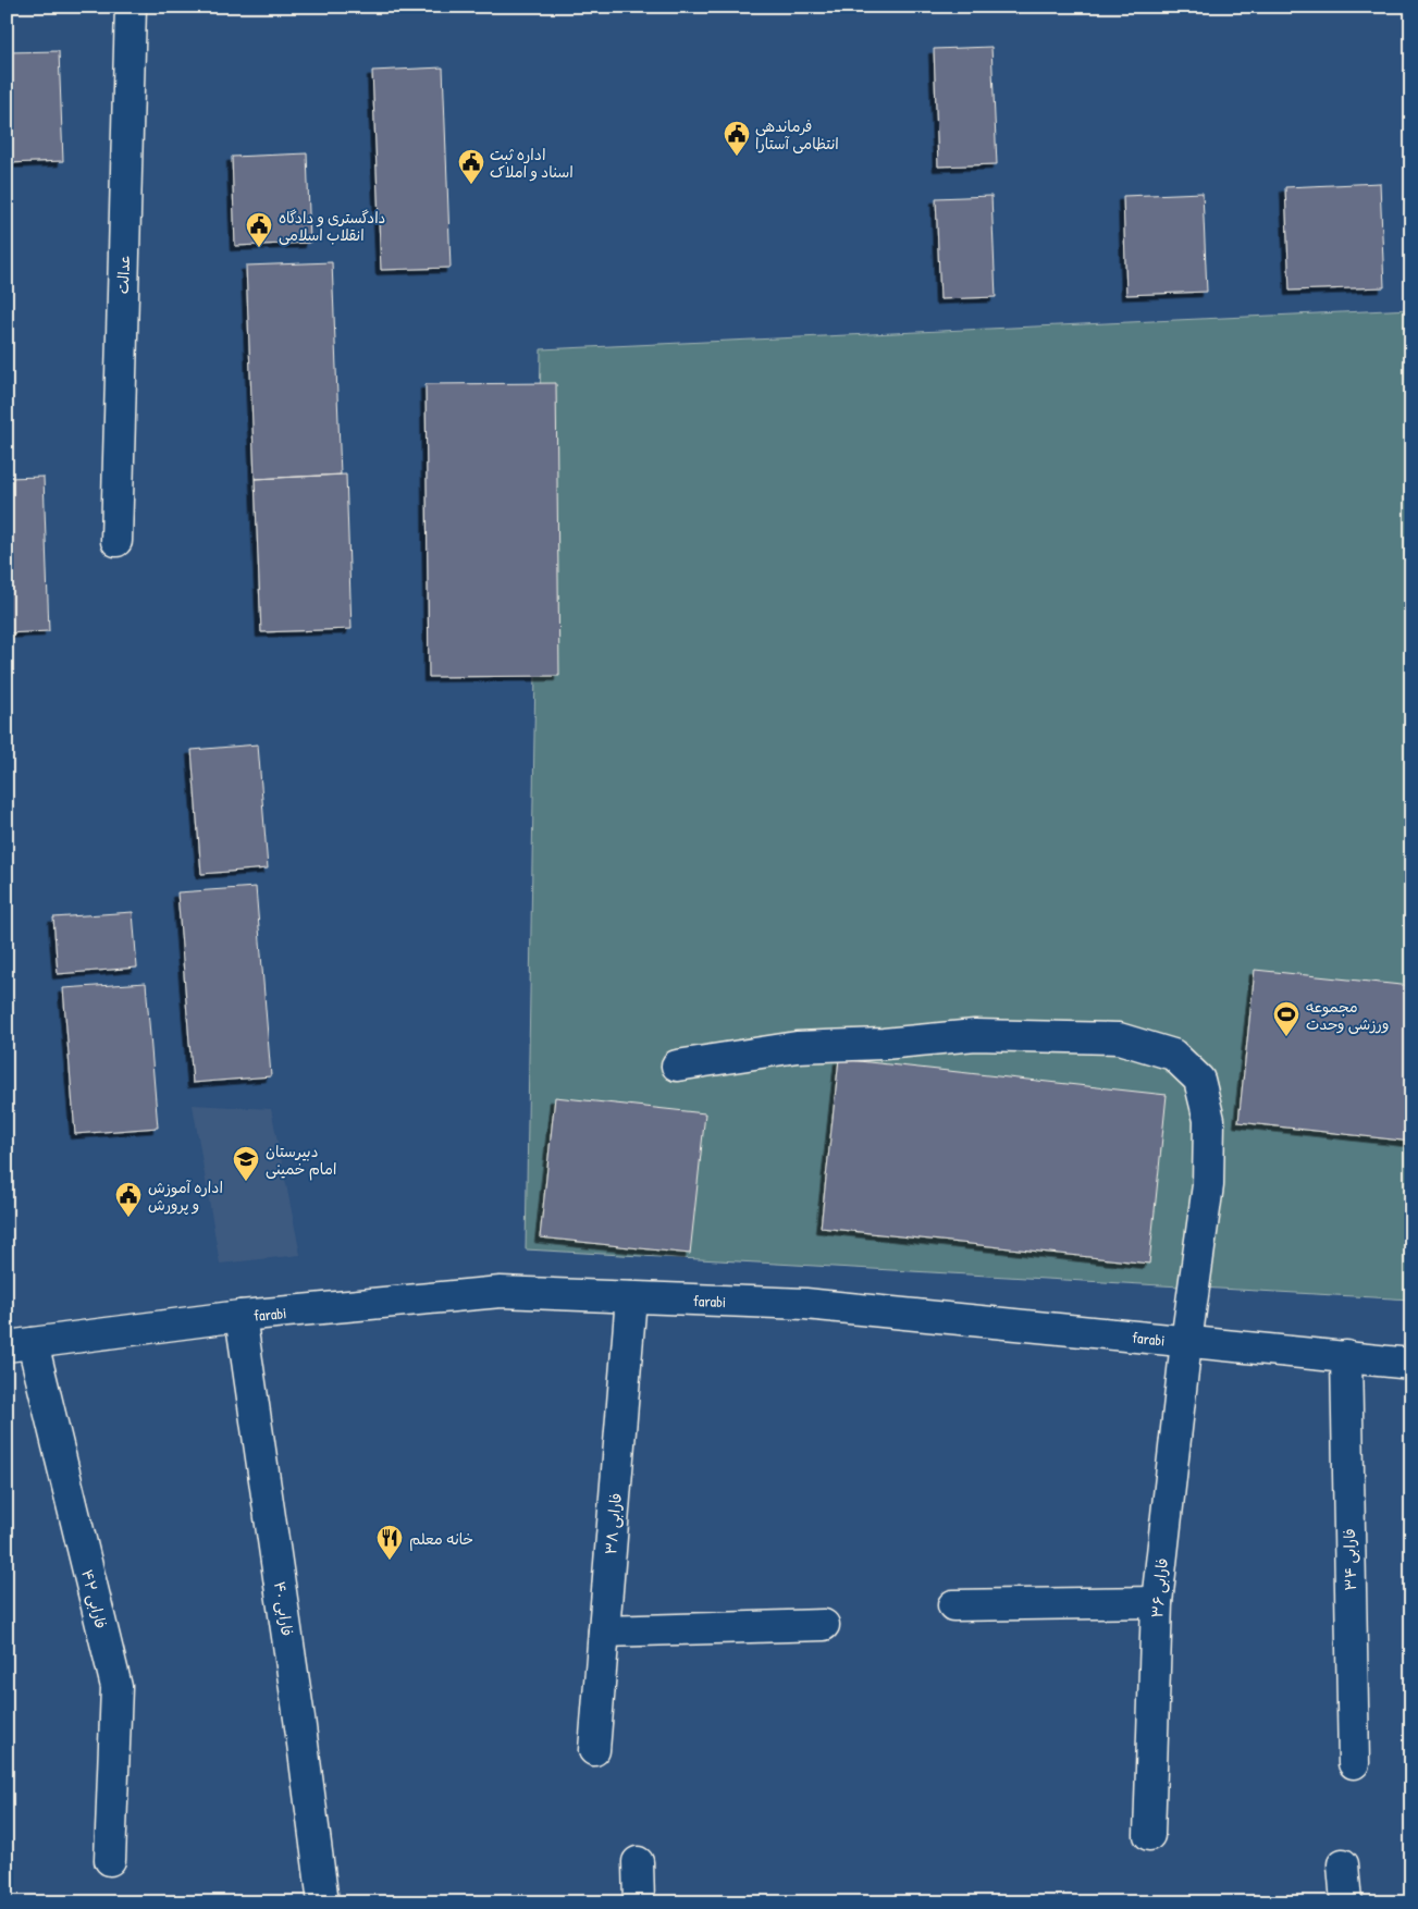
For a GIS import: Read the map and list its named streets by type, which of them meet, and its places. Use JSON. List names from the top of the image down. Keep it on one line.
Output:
{"streets":{"street":["عدالت","farabi","فارابی ۳۸","فارابی ۳۴","فارابی ۳۶","فارابی ۴۲","فارابی ۴۰"]},"crossings":[["farabi","فارابی ۳۸"],["farabi","فارابی ۳۴"],["farabi","فارابی ۳۶"],["farabi","فارابی ۴۲"],["farabi","فارابی ۴۰"]],"places":{"public building":["فرماندهی انتظامی آستارا","اداره ثبت اسناد و املاک","دادگستری و دادگاه انقلاب اسلامی","اداره آموزش و پرورش"],"sports":["مجموعه ورزشی وحدت"],"school or university":["دبیرستان امام خمینی"],"restaurant":["خانه معلم"]}}
